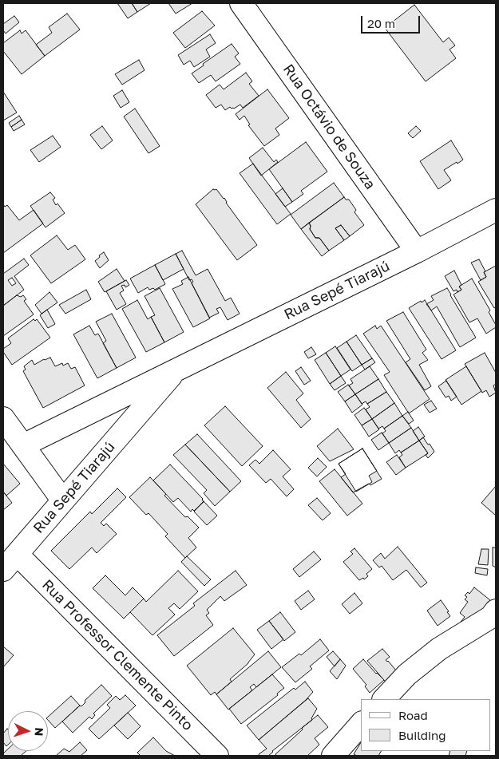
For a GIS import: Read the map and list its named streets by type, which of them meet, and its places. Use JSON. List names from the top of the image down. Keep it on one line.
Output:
{"streets":{"street":["Rua Octávio de Souza","Rua Sepé Tiarajú","Rua Professor Clemente Pinto"]},"crossings":[["Rua Octávio de Souza","Rua Sepé Tiarajú"],["Rua Sepé Tiarajú","Rua Professor Clemente Pinto"]],"legend":["Road","Building"],"scale_bar":"20 m","north":"right"}
